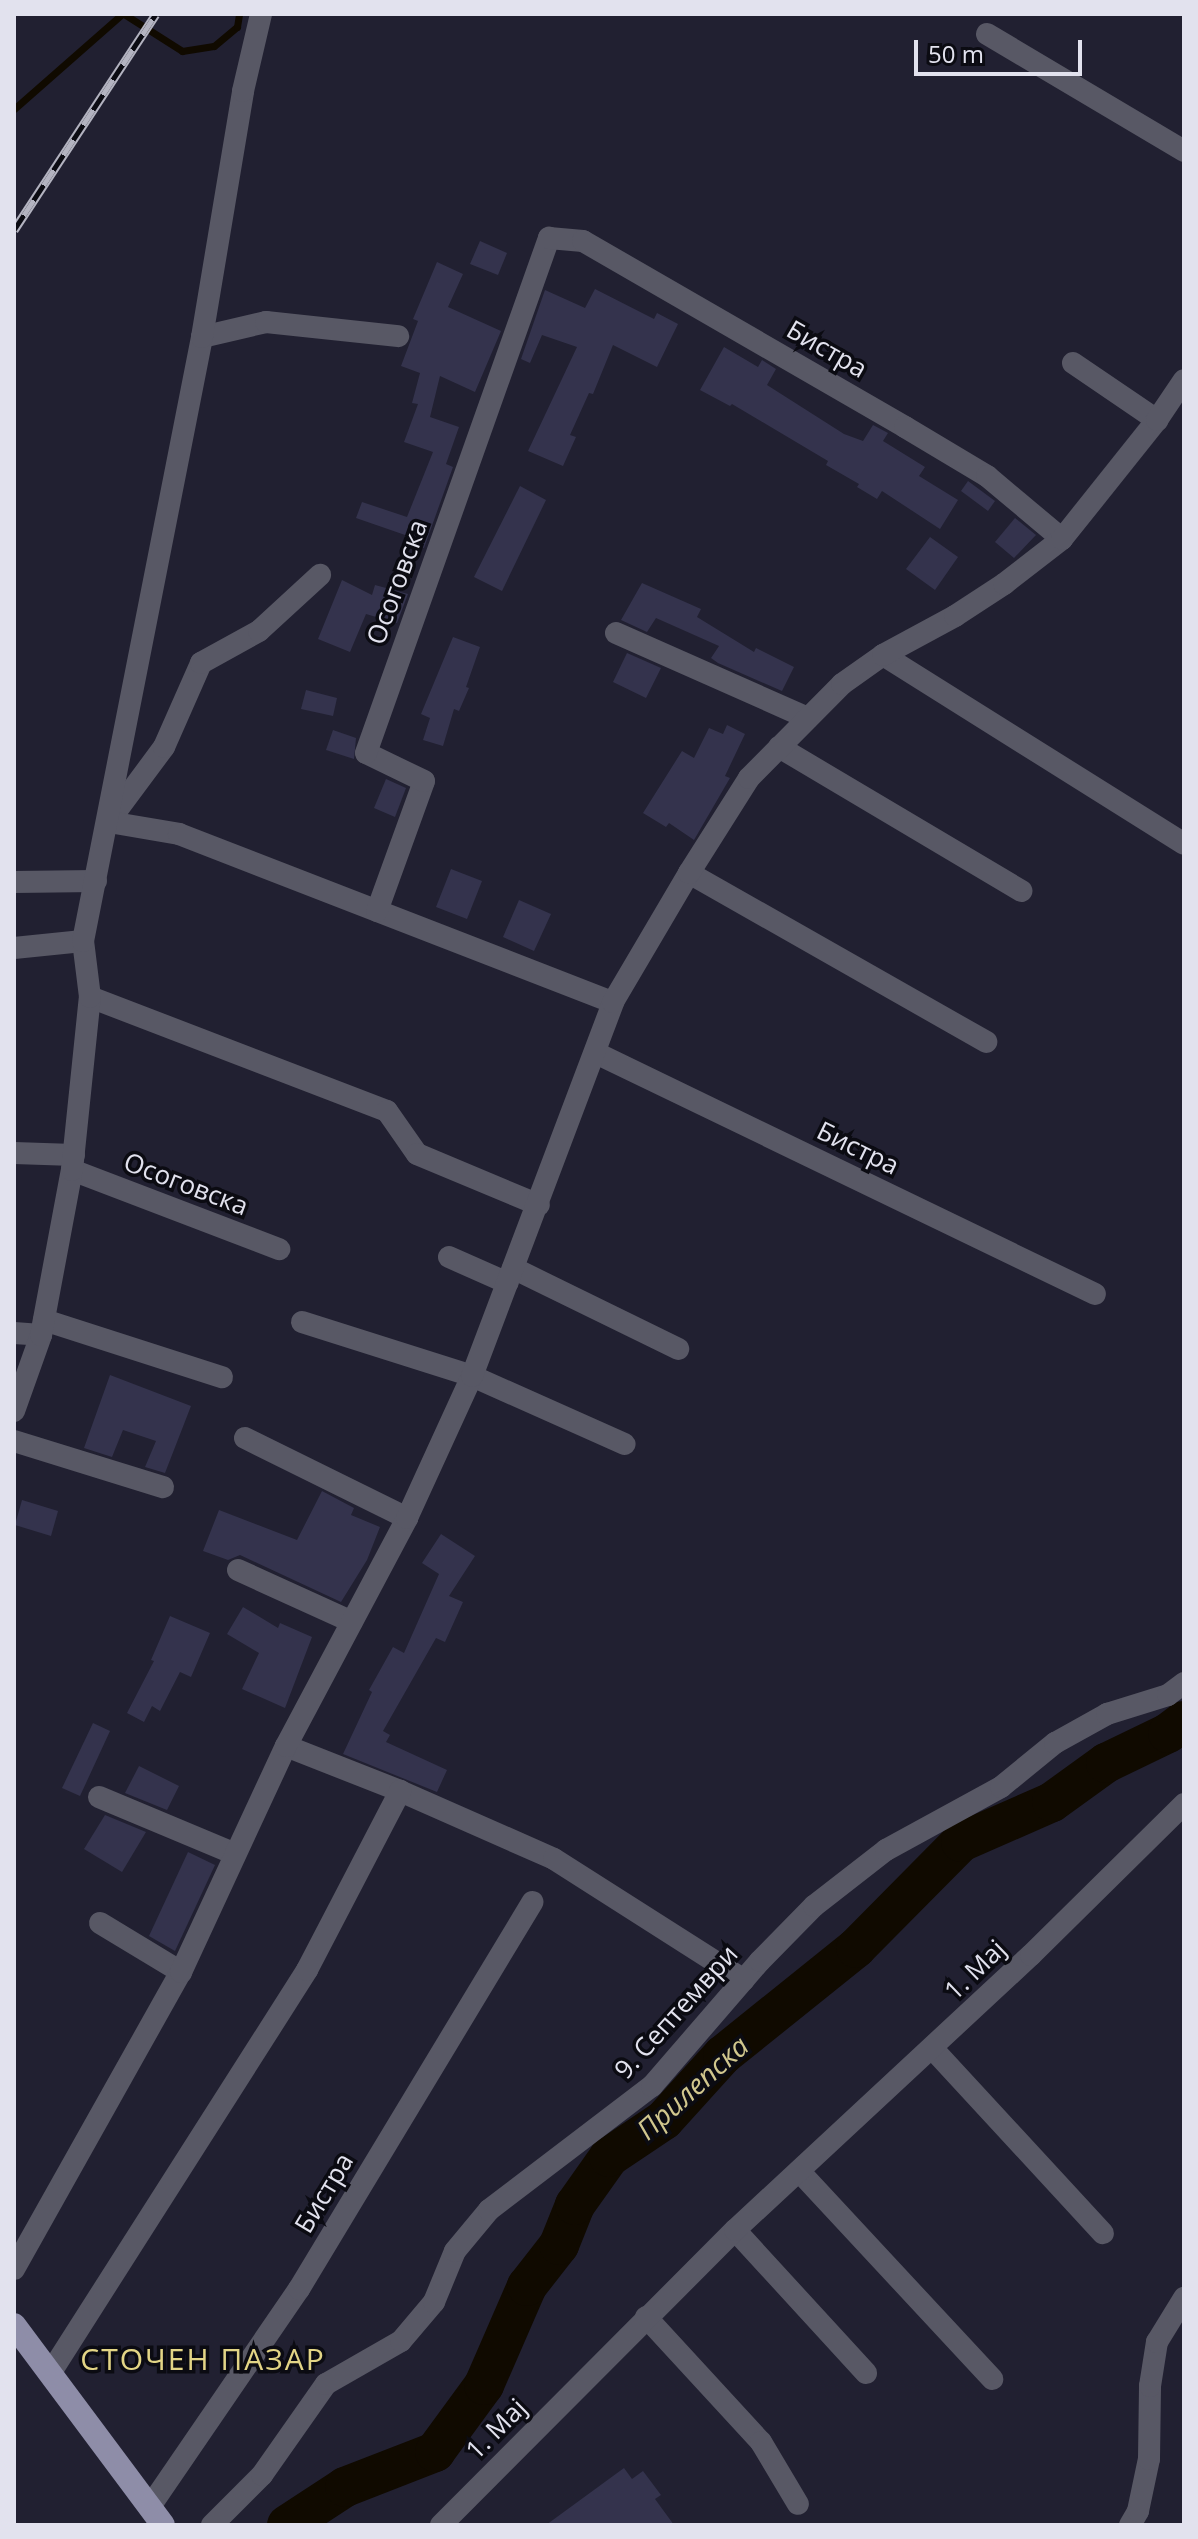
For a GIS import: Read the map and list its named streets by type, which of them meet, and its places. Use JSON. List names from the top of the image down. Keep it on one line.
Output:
{"streets":{"street":["Бистра","Осоговска","1. Мај","9. Септември"]},"crossings":[["Бистра","Осоговска"]],"districts":["СТОЧЕН ПАЗАР"],"water":["Прилепска"],"scale_bar":"50 m"}
